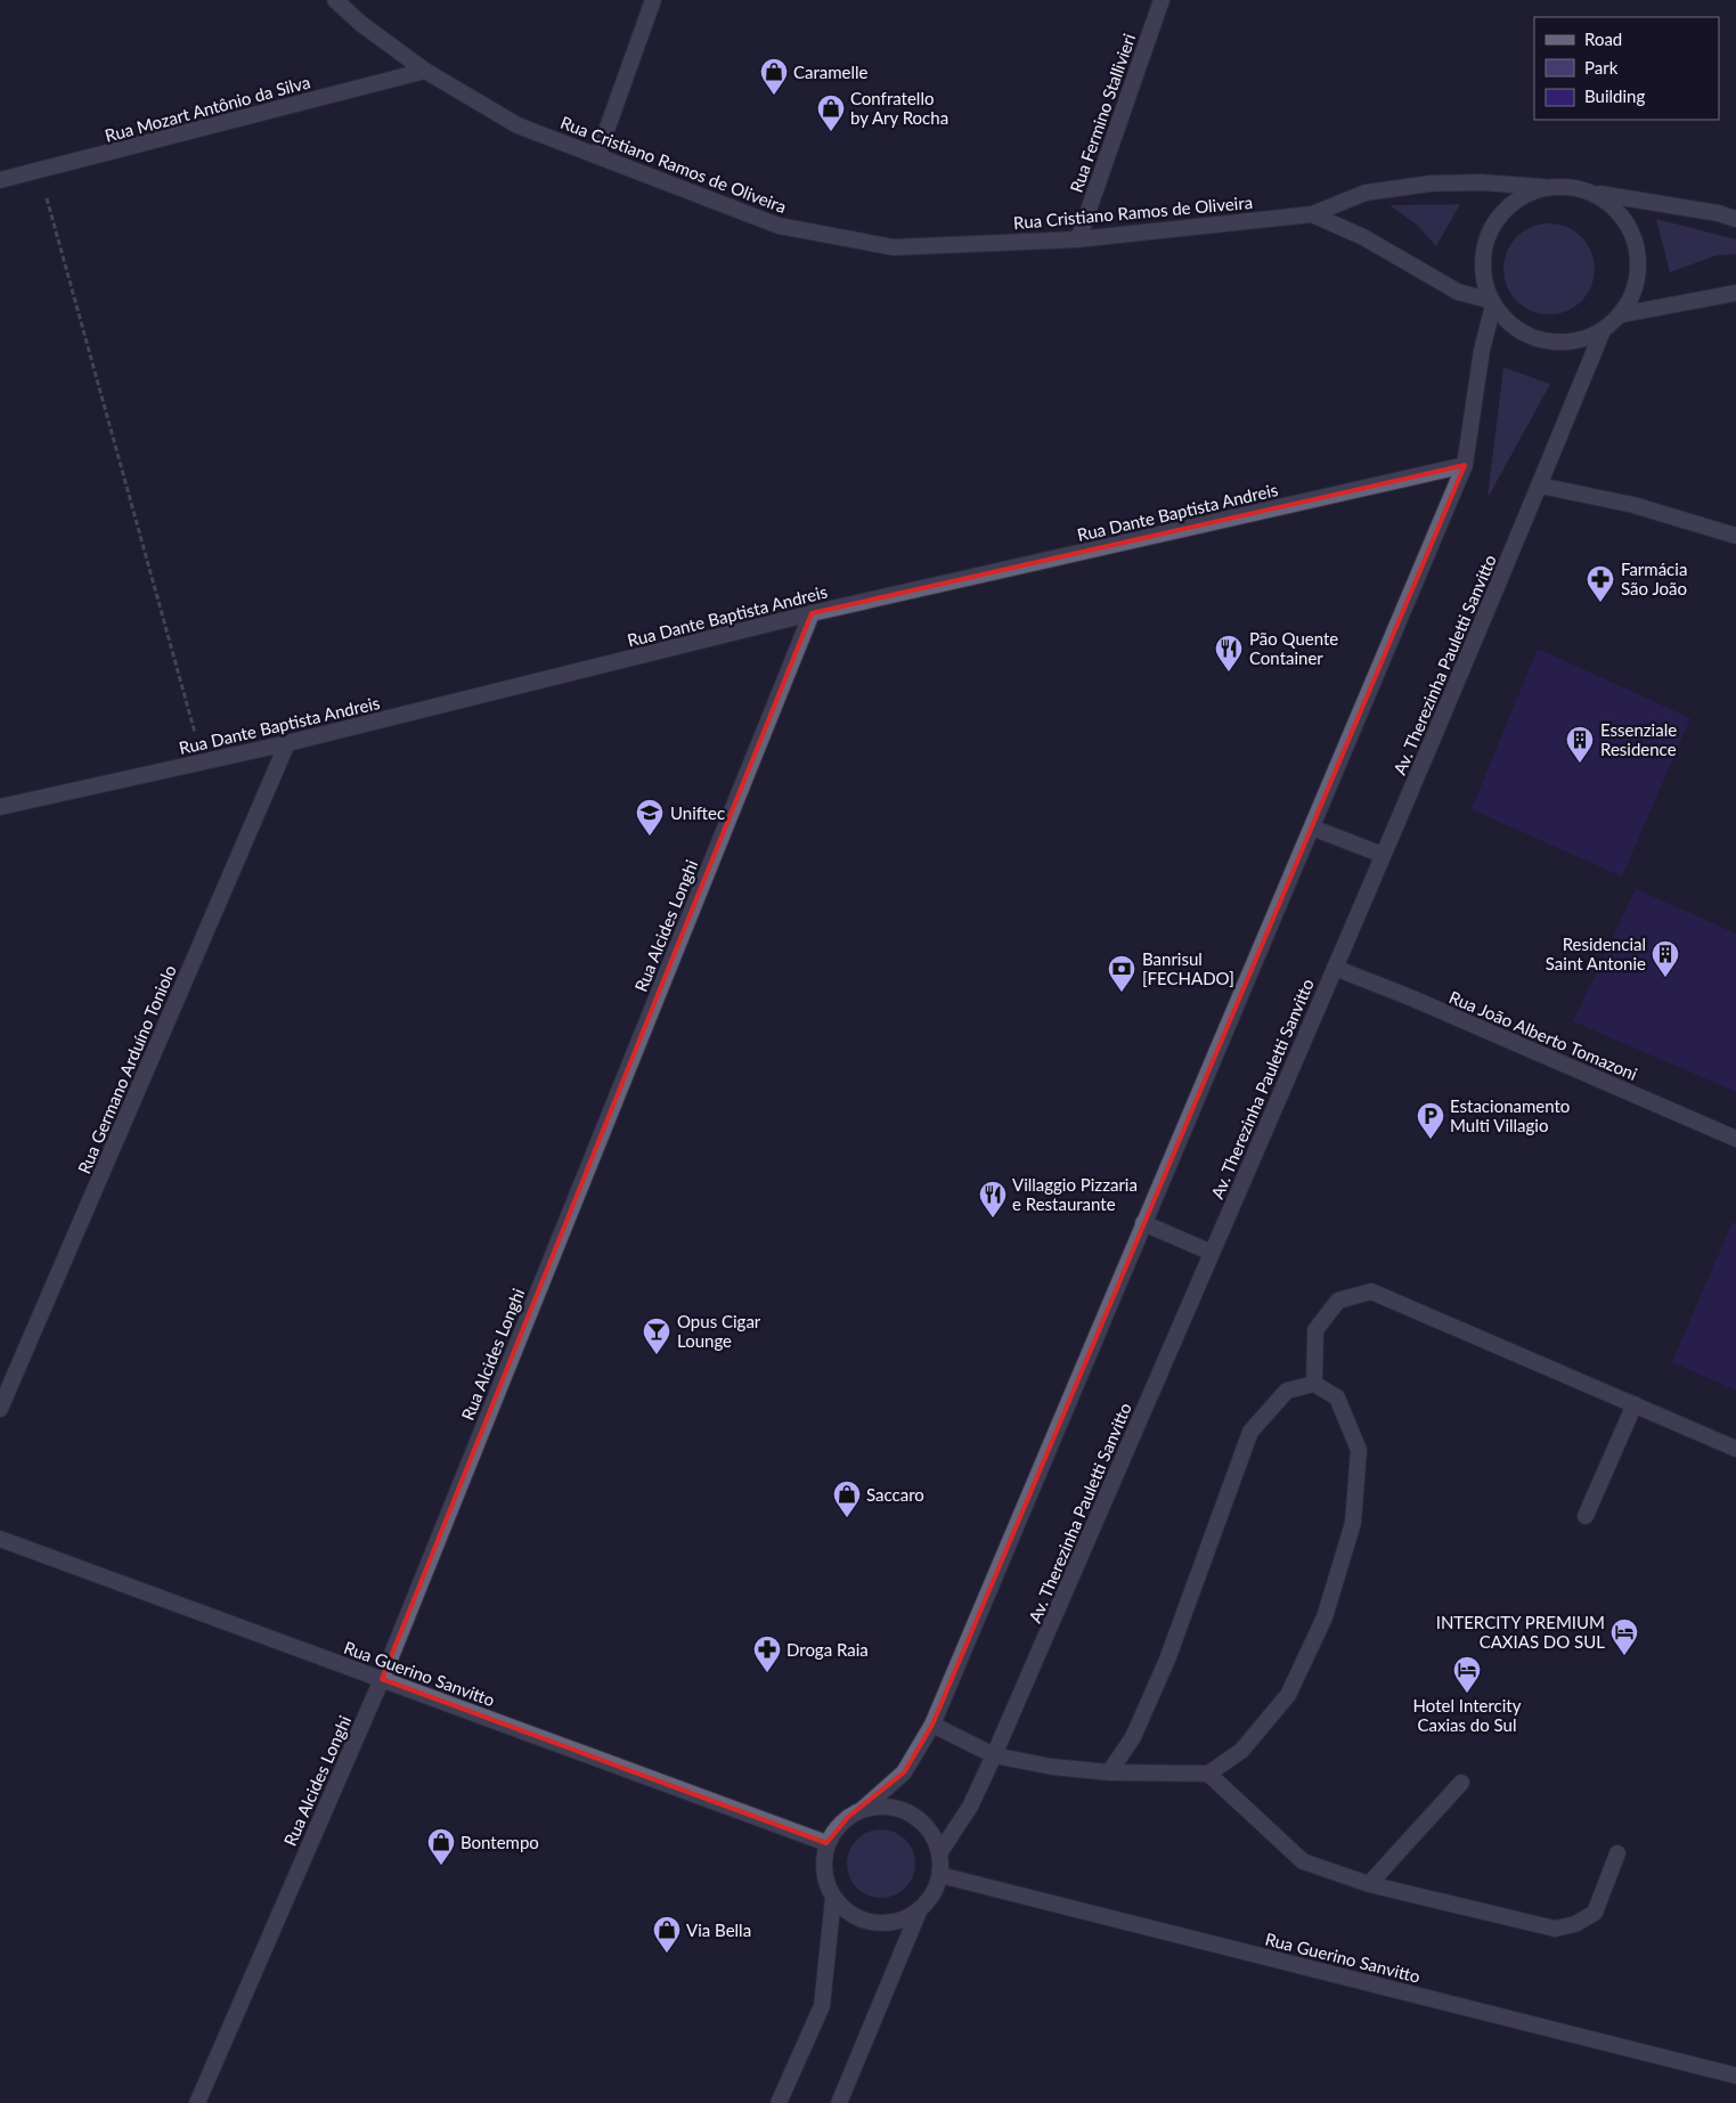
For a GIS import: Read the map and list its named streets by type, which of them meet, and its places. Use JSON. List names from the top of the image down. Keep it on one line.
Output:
{"streets":{"street":["Rua Mozart Antônio da Silva","Rua Fermino Stallivieri","Rua Cristiano Ramos de Oliveira","Rua Dante Baptista Andreis","Av. Therezinha Pauletti Sanvitto","Rua Alcides Longhi","Rua João Alberto Tomazoni","Rua Germano Arduíno Toniolo","Rua Guerino Sanvitto"]},"crossings":[["Rua Mozart Antônio da Silva","Rua Cristiano Ramos de Oliveira"],["Rua Fermino Stallivieri","Rua Cristiano Ramos de Oliveira"],["Rua Cristiano Ramos de Oliveira","Av. Therezinha Pauletti Sanvitto"],["Rua Dante Baptista Andreis","Rua Alcides Longhi"],["Rua Dante Baptista Andreis","Rua Germano Arduíno Toniolo"],["Av. Therezinha Pauletti Sanvitto","Rua João Alberto Tomazoni"],["Av. Therezinha Pauletti Sanvitto","Rua Guerino Sanvitto"],["Rua Alcides Longhi","Rua Guerino Sanvitto"]],"places":{"shop":["Caramelle","Confratello by Ary Rocha","Saccaro","Bontempo","Via Bella"],"pharmacy":["Farmácia São João","Droga Raia"],"restaurant":["Pão Quente Container","Villaggio Pizzaria e Restaurante"],"building":["Essenziale Residence","Residencial Saint Antonie"],"school or university":["Uniftec"],"bank":["Banrisul [FECHADO]"],"parking":["Estacionamento Multi Villagio"],"bar":["Opus Cigar Lounge"],"hotel":["INTERCITY PREMIUM CAXIAS DO SUL","Hotel Intercity Caxias do Sul"]},"legend":["Road","Park","Building"]}
